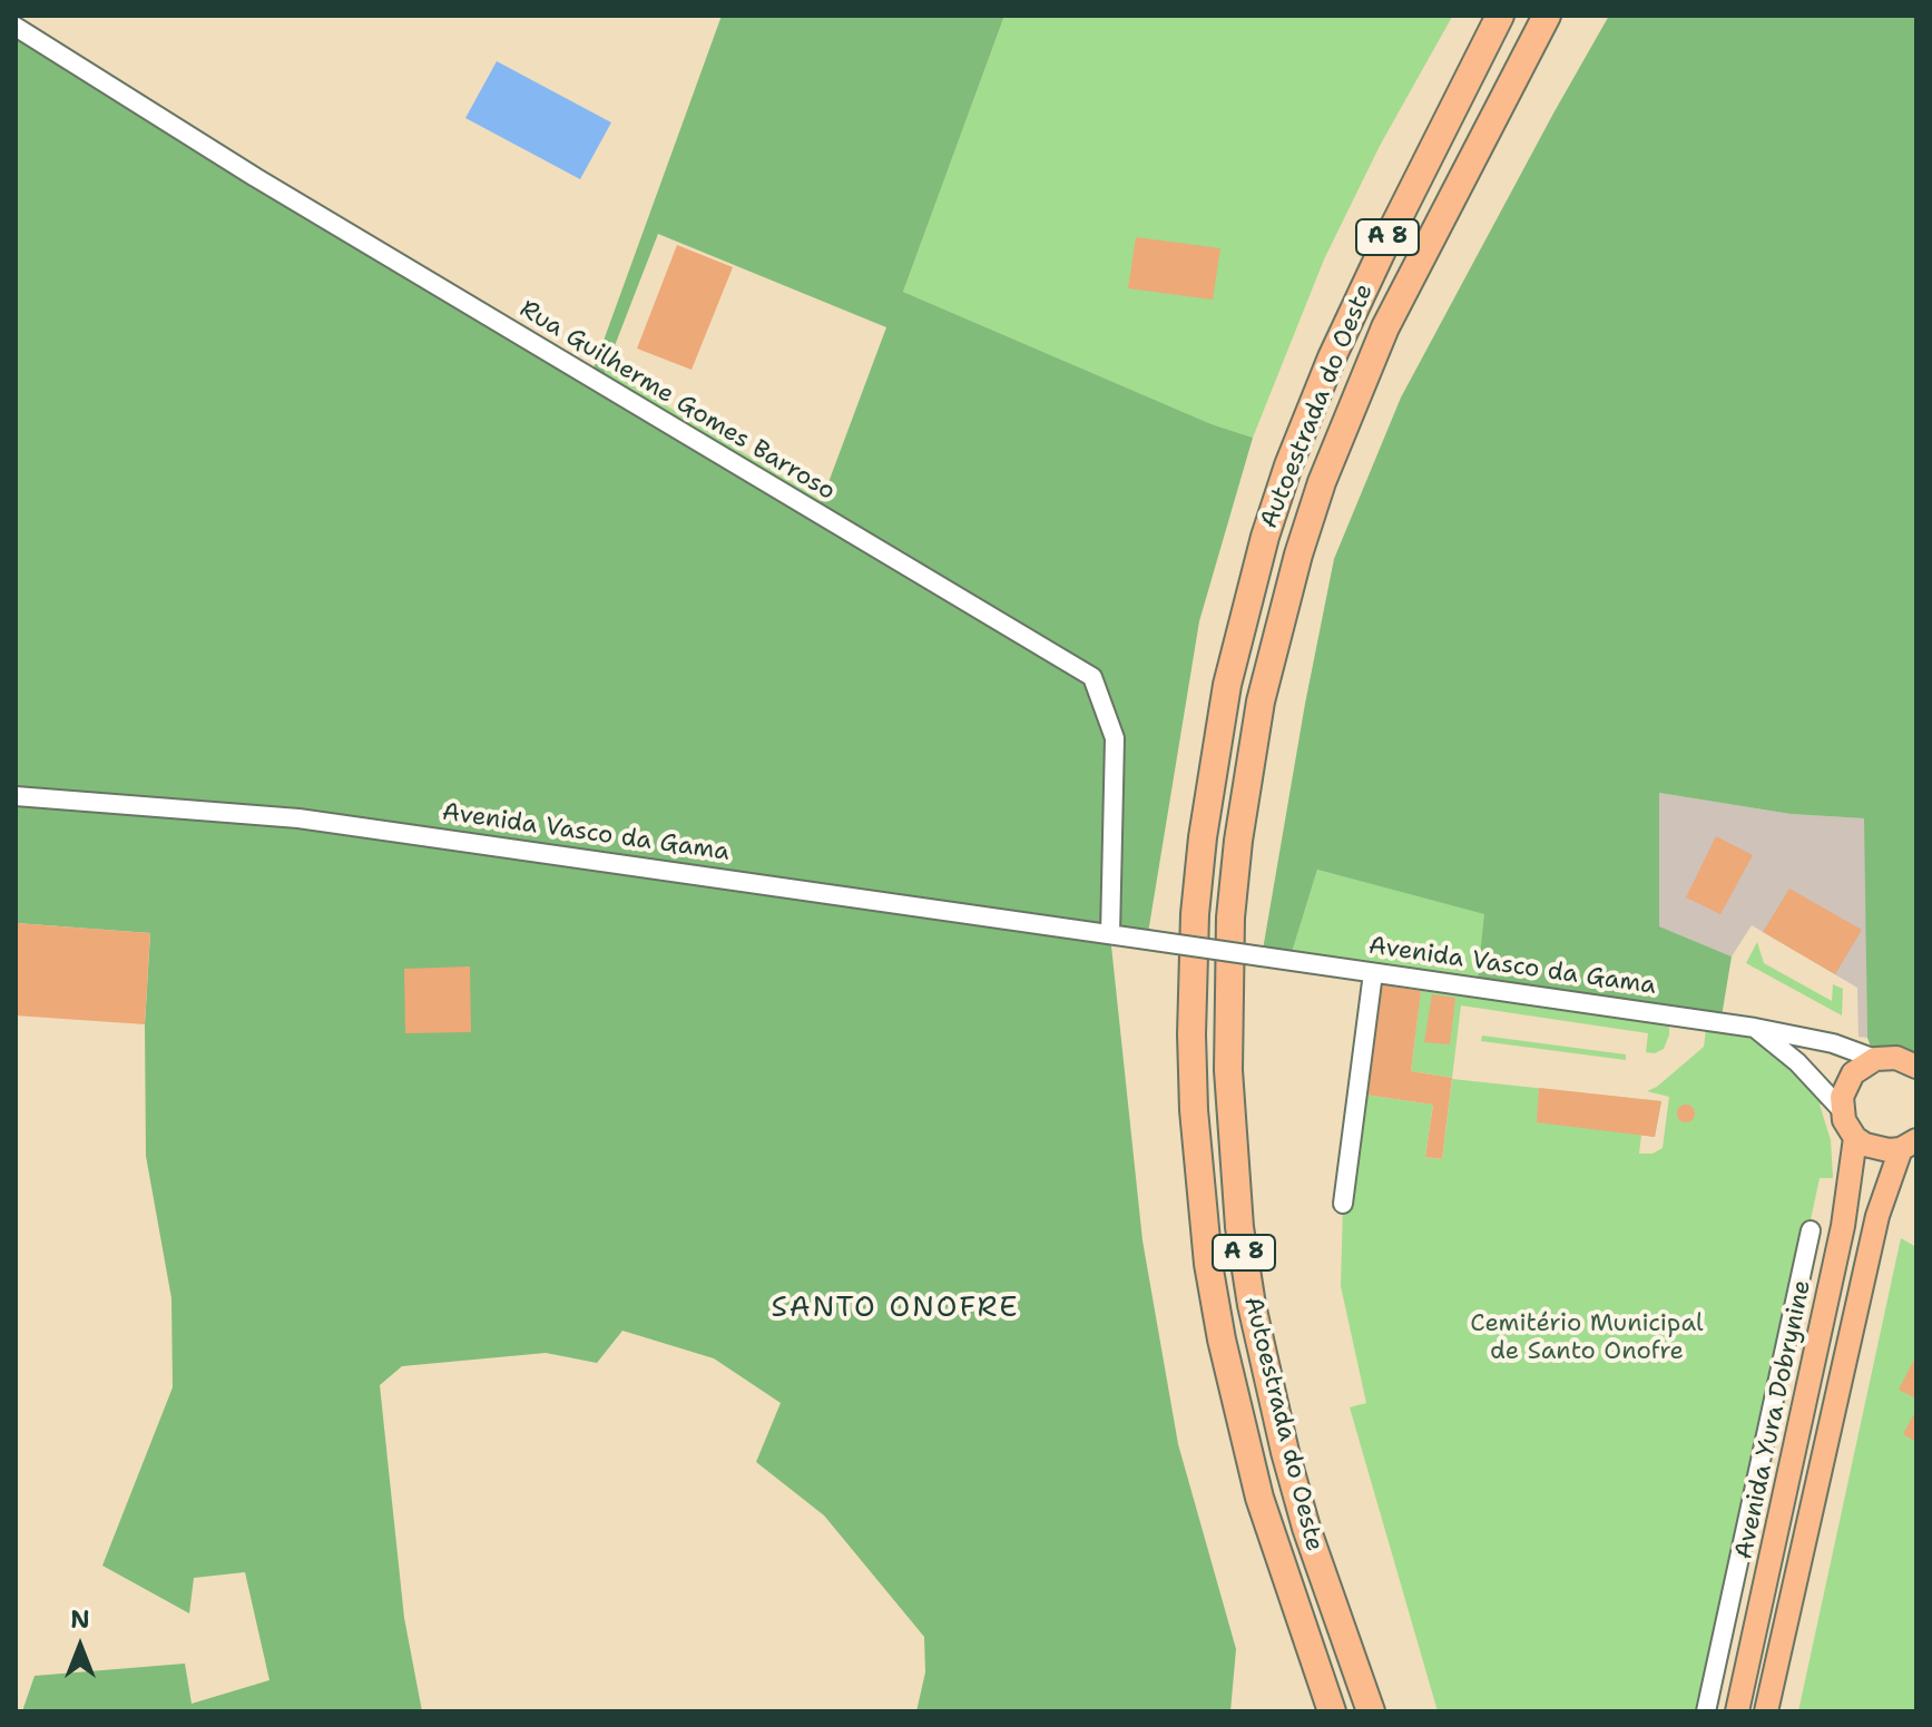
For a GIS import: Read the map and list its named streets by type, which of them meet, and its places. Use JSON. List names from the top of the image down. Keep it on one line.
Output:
{"streets":{"highway":["A 8","Autoestrada do Oeste"],"main road":["Avenida Yura Dobrynine"],"street":["Rua Guilherme Gomes Barroso","Avenida Vasco da Gama"]},"crossings":[["Rua Guilherme Gomes Barroso","Avenida Vasco da Gama"]],"districts":["SANTO ONOFRE"],"parks":["Cemitério Municipal de Santo Onofre"],"north":"top"}
